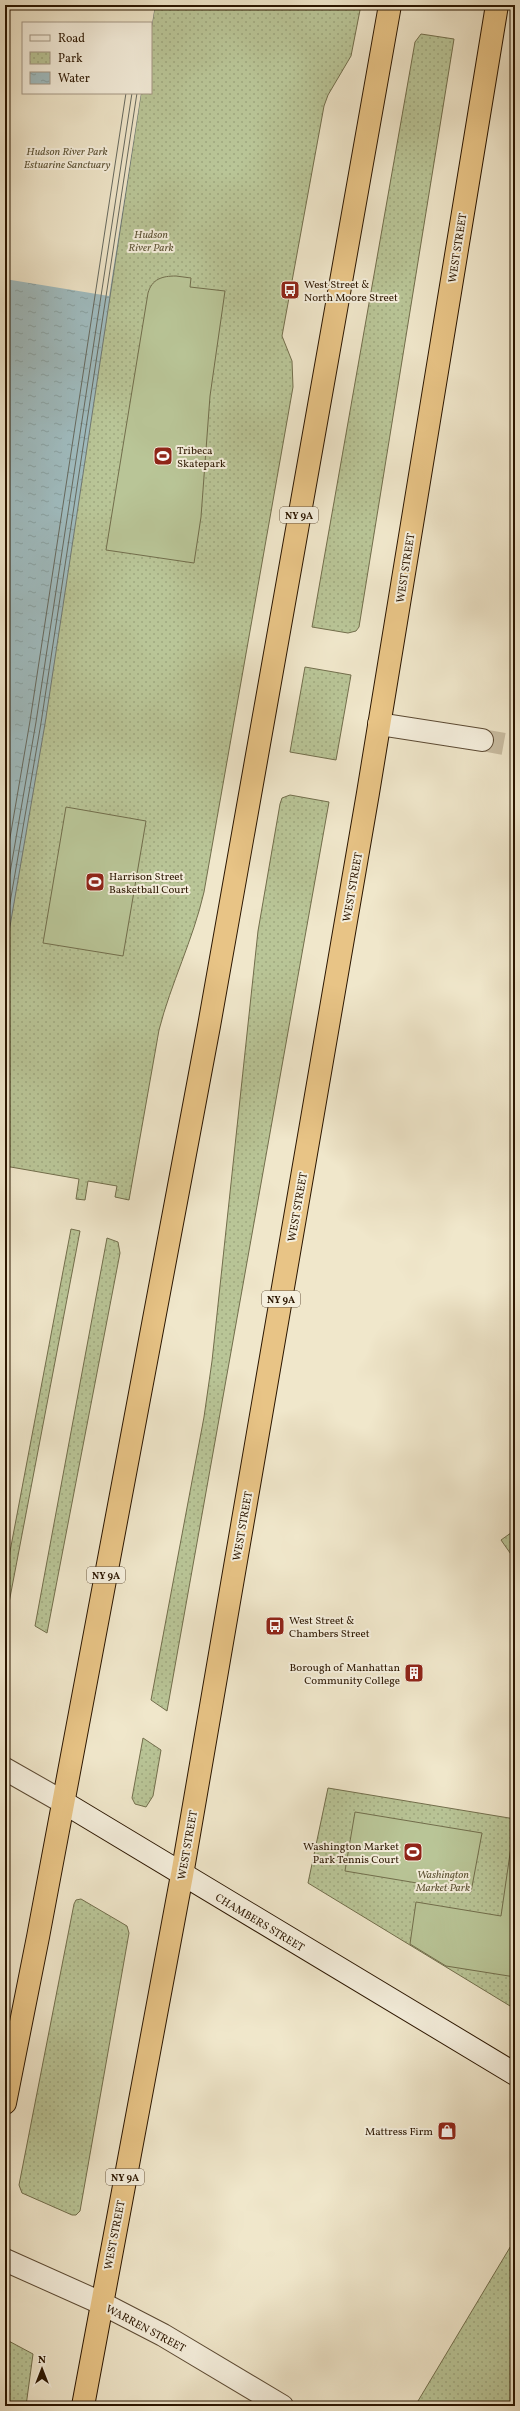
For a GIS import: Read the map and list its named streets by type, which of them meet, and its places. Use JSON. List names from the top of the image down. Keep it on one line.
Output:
{"streets":{"highway":["WEST STREET","NY 9A"],"main road":["CHAMBERS STREET","WARREN STREET"]},"crossings":[["WEST STREET","CHAMBERS STREET"],["WEST STREET","WARREN STREET"],["NY 9A","CHAMBERS STREET"]],"parks":["Hudson River Park Estuarine Sanctuary","Hudson River Park","Washington Market Park"],"places":{"bus stop":["West Street & North Moore Street","West Street & Chambers Street"],"sports":["Tribeca Skatepark","Harrison Street Basketball Court","Washington Market Park Tennis Court"],"building":["Borough of Manhattan Community College"],"shop":["Mattress Firm"]},"legend":["Road","Park","Water"],"north":"top"}
